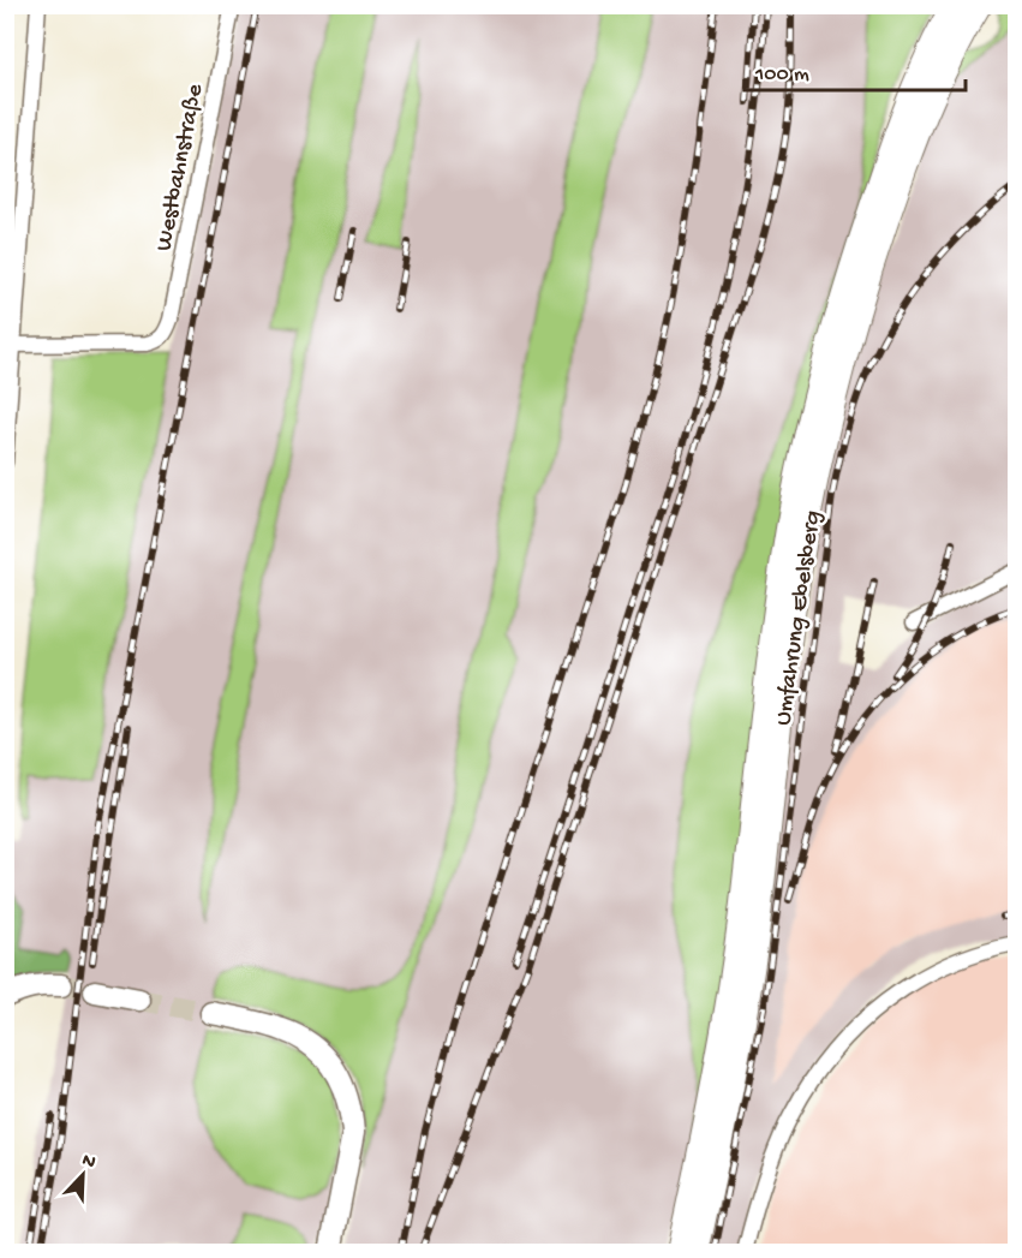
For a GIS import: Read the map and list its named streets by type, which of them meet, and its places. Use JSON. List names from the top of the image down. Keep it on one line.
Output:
{"streets":{"main road":["Umfahrung Ebelsberg"],"street":["Westbahnstraße"]},"scale_bar":"100 m","north":"top right"}
